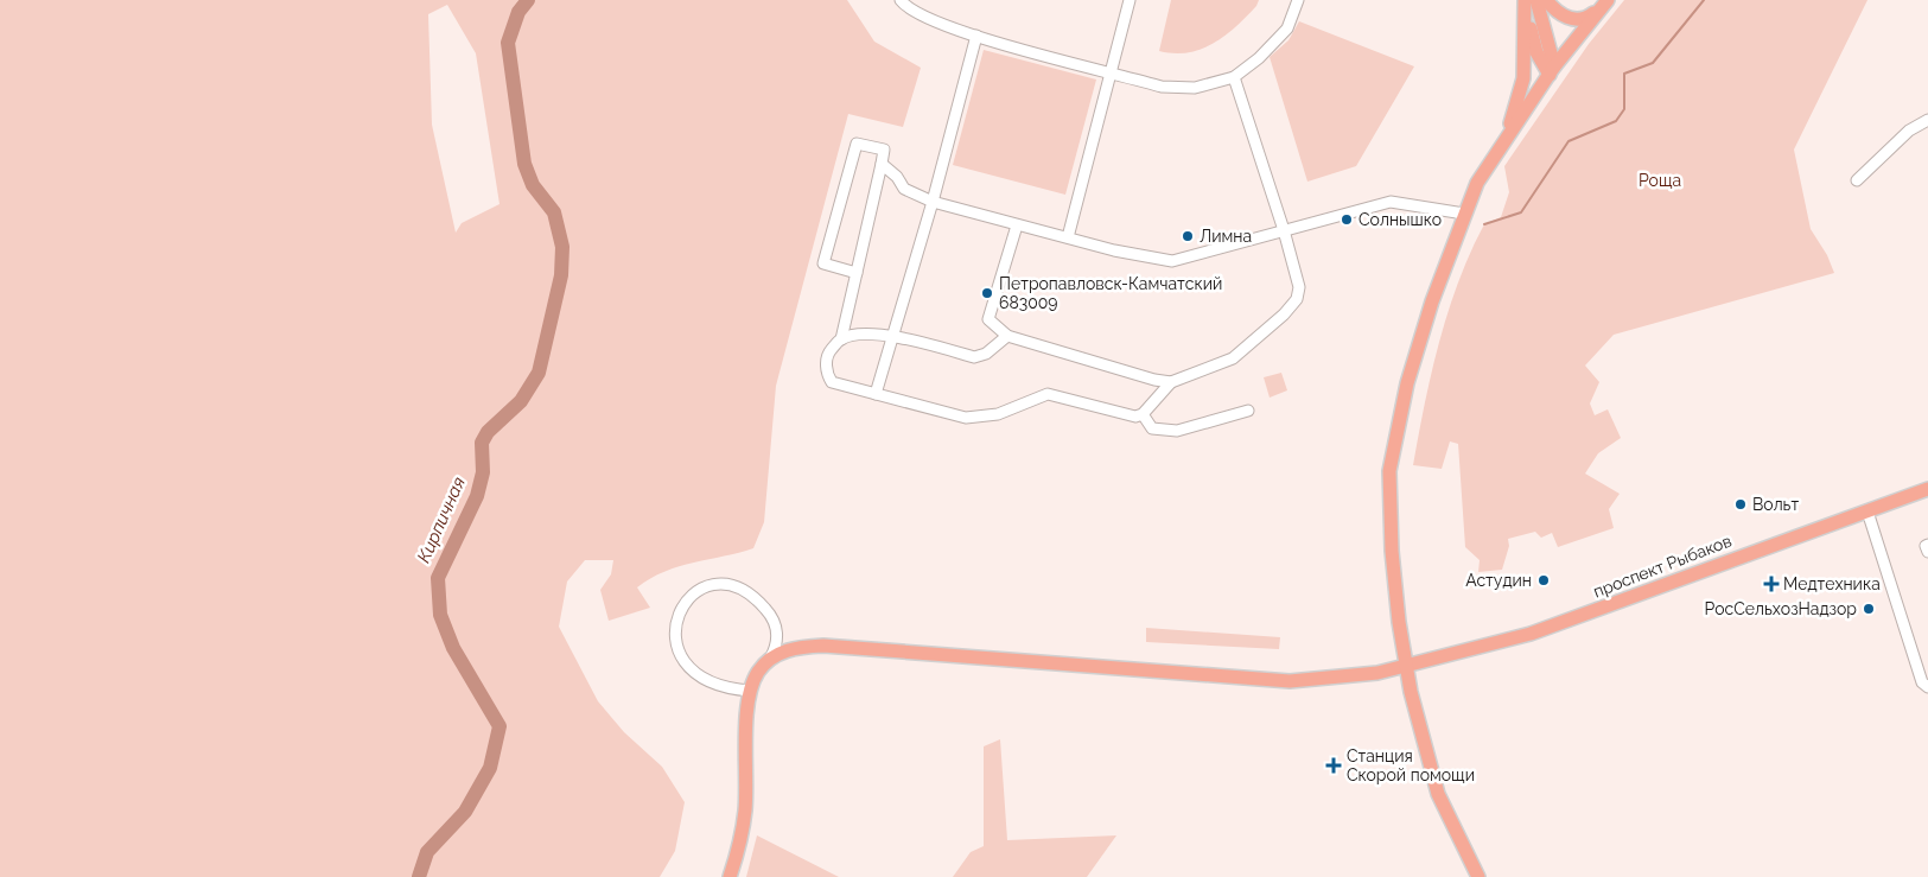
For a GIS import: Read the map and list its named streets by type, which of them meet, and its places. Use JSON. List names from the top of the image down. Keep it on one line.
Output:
{"streets":{"main road":["проспект Рыбаков"]},"water":["Кирпичная"],"parks":["Роща"],"places":{"other":["Солнышко","Лимна","Петропавловск-Камчатский 683009","Вольт","Астудин","РосСельхозНадзор"],"health":["Медтехника","Станция Скорой помощи"]}}
